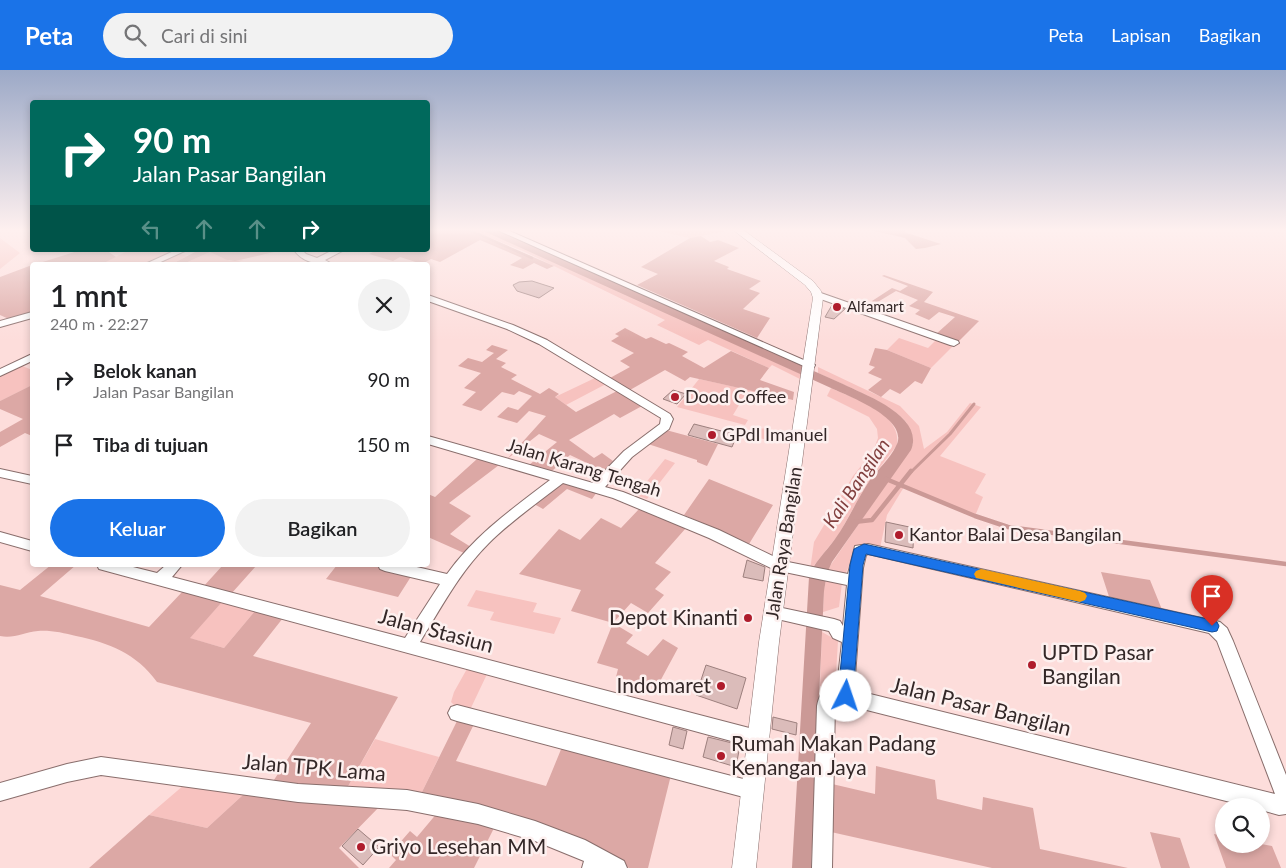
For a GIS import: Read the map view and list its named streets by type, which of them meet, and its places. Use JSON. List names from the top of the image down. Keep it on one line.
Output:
{"streets":{"main road":["Jalan Raya Bangilan"],"street":["Jalan Karang Tengah","Jalan Stasiun","Jalan Pasar Bangilan","Jalan TPK Lama"]},"crossings":[["Jalan Karang Tengah","Jalan Raya Bangilan"],["Jalan Raya Bangilan","Jalan Stasiun"]],"water":["Kali Bangilan"],"places":["Alfamart","Dood Coffee","GPdI Imanuel","Kantor Balai Desa Bangilan","Depot Kinanti","UPTD Pasar Bangilan","Indomaret","Rumah Makan Padang Kenangan Jaya","Griyo Lesehan MM"],"page":{"header":"Peta","search":"Cari di sini","nav":["Peta","Lapisan","Bagikan"],"turn":["90 m","Jalan Pasar Bangilan"],"heading":["1 mnt","240 m · 22:27"],"list":[{"name":"Belok kanan","note":"Jalan Pasar Bangilan","value":"90 m"},{"name":"Tiba di tujuan","value":"150 m"}],"buttons":["Keluar","Bagikan"]}}
